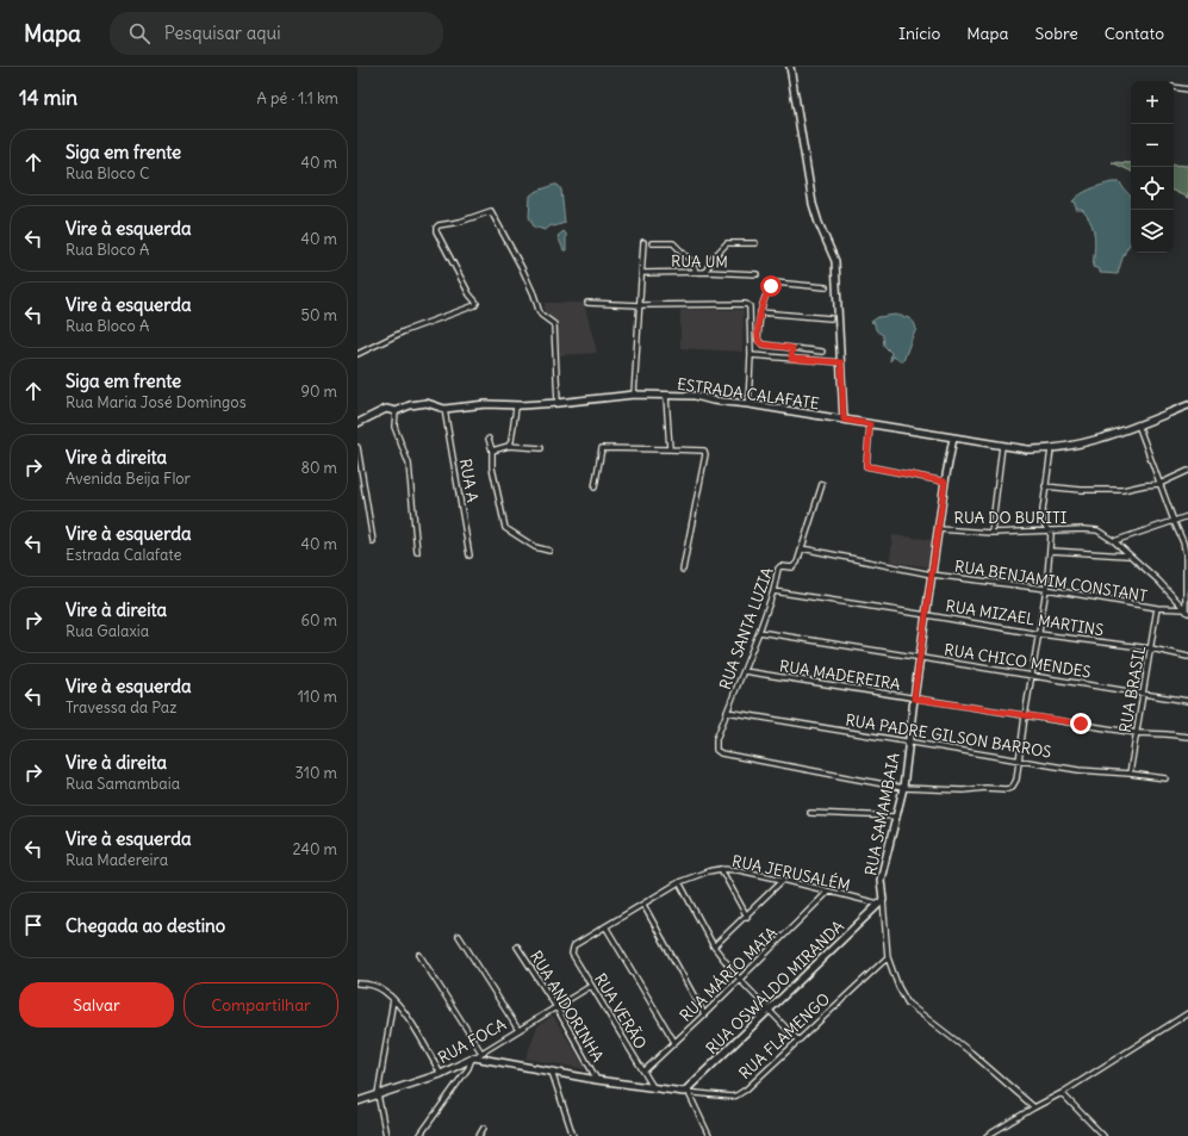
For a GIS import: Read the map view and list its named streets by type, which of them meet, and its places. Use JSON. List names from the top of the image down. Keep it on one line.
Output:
{"streets":{"street":["RUA UM","ESTRADA CALAFATE","RUA A","RUA DO BURITI","RUA BENJAMIM CONSTANT","RUA MIZAEL MARTINS","RUA SANTA LUZIA","RUA CHICO MENDES","RUA MADEREIRA","RUA BRASIL","RUA PADRE GILSON BARROS","RUA SAMAMBAIA","RUA JERUSALÉM","RUA MÁRIO MAIA","RUA OSWALDO MIRANDA","RUA ANDORINHA","RUA VERÃO","RUA FLAMENGO","RUA FOCA"]},"crossings":[["ESTRADA CALAFATE","RUA A"],["ESTRADA CALAFATE","RUA SAMAMBAIA"],["RUA DO BURITI","RUA BENJAMIM CONSTANT"],["RUA DO BURITI","RUA SAMAMBAIA"],["RUA BENJAMIM CONSTANT","RUA SANTA LUZIA"],["RUA BENJAMIM CONSTANT","RUA BRASIL"],["RUA BENJAMIM CONSTANT","RUA SAMAMBAIA"],["RUA MIZAEL MARTINS","RUA SANTA LUZIA"],["RUA MIZAEL MARTINS","RUA BRASIL"],["RUA MIZAEL MARTINS","RUA SAMAMBAIA"],["RUA SANTA LUZIA","RUA CHICO MENDES"],["RUA SANTA LUZIA","RUA MADEREIRA"],["RUA SANTA LUZIA","RUA PADRE GILSON BARROS"],["RUA SANTA LUZIA","RUA SAMAMBAIA"],["RUA CHICO MENDES","RUA BRASIL"],["RUA CHICO MENDES","RUA SAMAMBAIA"],["RUA MADEREIRA","RUA BRASIL"],["RUA MADEREIRA","RUA SAMAMBAIA"],["RUA BRASIL","RUA PADRE GILSON BARROS"],["RUA PADRE GILSON BARROS","RUA SAMAMBAIA"],["RUA SAMAMBAIA","RUA JERUSALÉM"],["RUA SAMAMBAIA","RUA OSWALDO MIRANDA"],["RUA SAMAMBAIA","RUA FLAMENGO"],["RUA JERUSALÉM","RUA MÁRIO MAIA"],["RUA JERUSALÉM","RUA OSWALDO MIRANDA"],["RUA JERUSALÉM","RUA VERÃO"],["RUA MÁRIO MAIA","RUA VERÃO"],["RUA OSWALDO MIRANDA","RUA FLAMENGO"],["RUA ANDORINHA","RUA FLAMENGO"],["RUA ANDORINHA","RUA FOCA"],["RUA VERÃO","RUA FLAMENGO"],["RUA VERÃO","RUA FOCA"],["RUA FLAMENGO","RUA FOCA"]],"page":{"header":"Mapa","search":"Pesquisar aqui","nav":["Início","Mapa","Sobre","Contato"],"heading":["14 min","A pé · 1.1 km"],"map_buttons":["+","−"],"list":[["Siga em frente","Rua Bloco C","40 m"],["Vire à esquerda","Rua Bloco A","40 m"],["Vire à esquerda","Rua Bloco A","50 m"],["Siga em frente","Rua Maria José Domingos","90 m"],["Vire à direita","Avenida Beija Flor","80 m"],["Vire à esquerda","Estrada Calafate","40 m"],["Vire à direita","Rua Galaxia","60 m"],["Vire à esquerda","Travessa da Paz","110 m"],["Vire à direita","Rua Samambaia","310 m"],["Vire à esquerda","Rua Madereira","240 m"],"Chegada ao destino"],"buttons":["Salvar","Compartilhar"]}}
